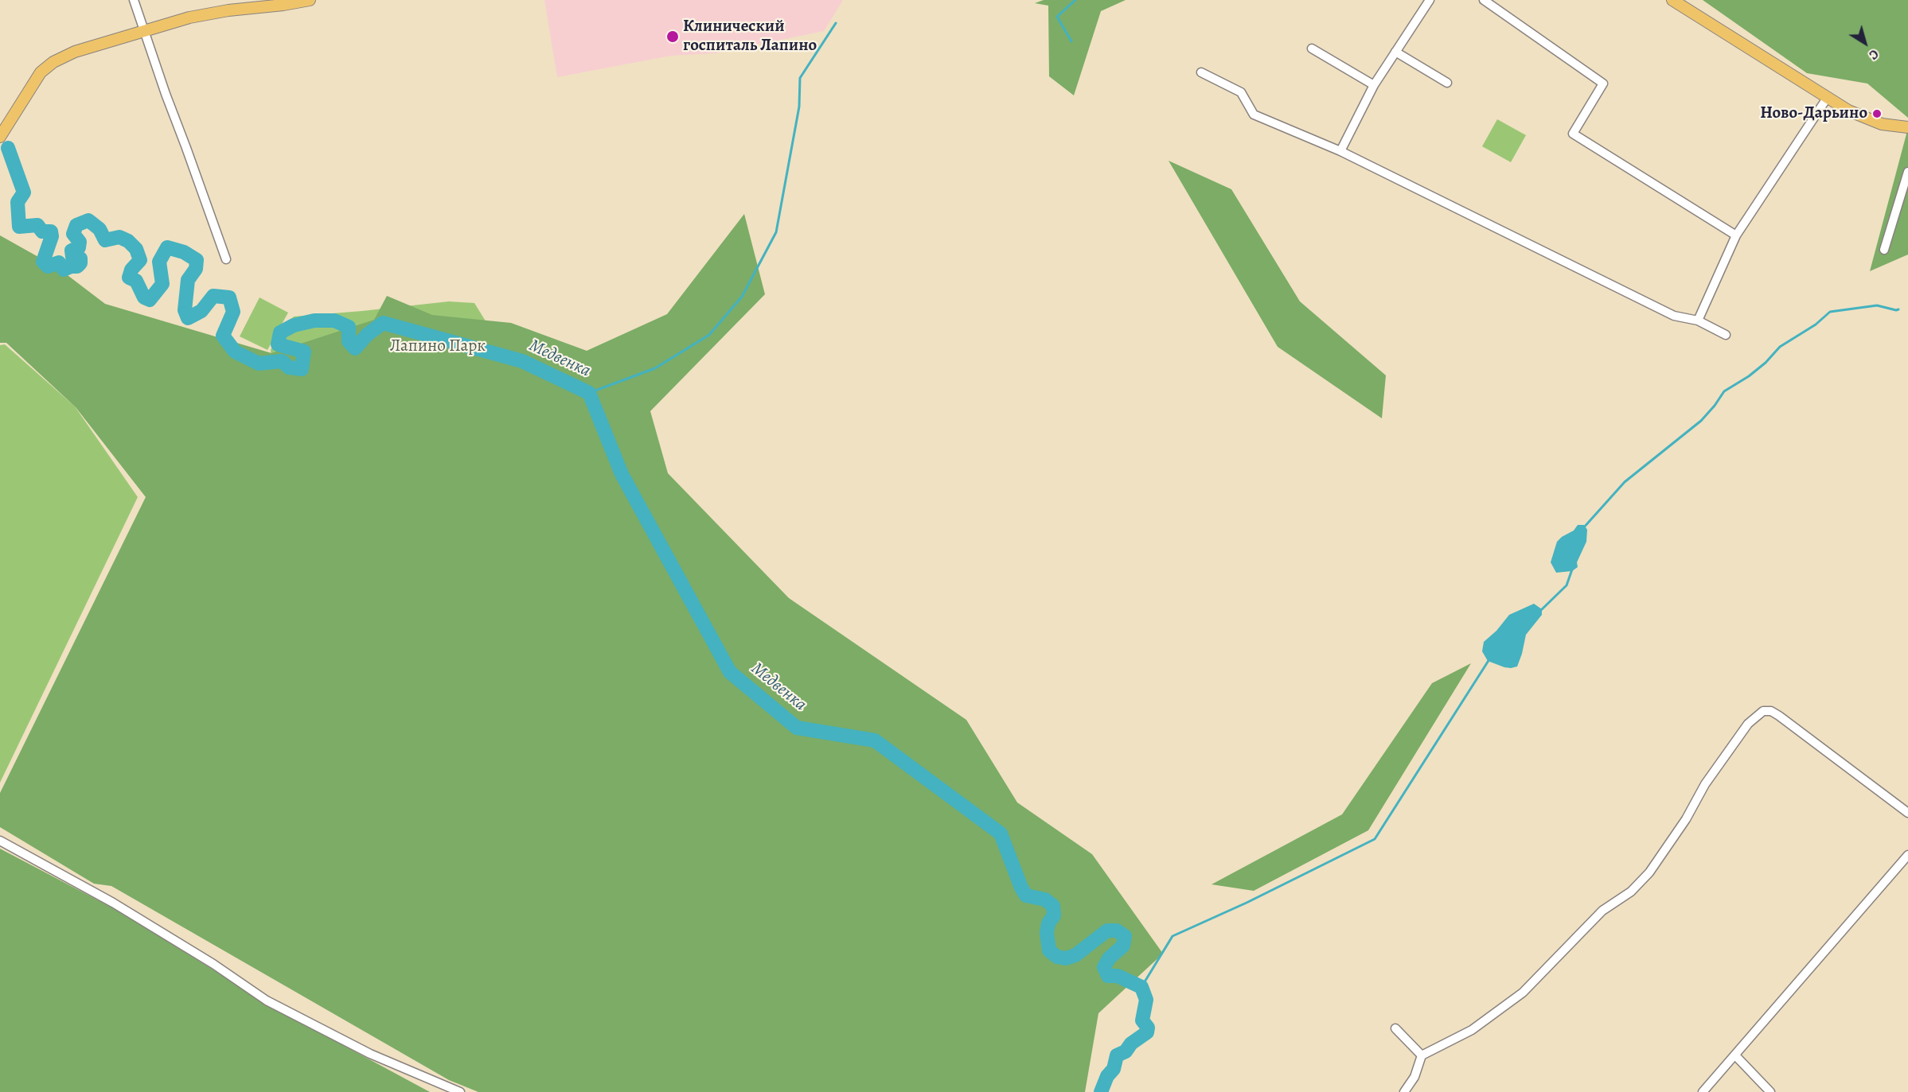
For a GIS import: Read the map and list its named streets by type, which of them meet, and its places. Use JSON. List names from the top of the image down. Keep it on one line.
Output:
{"water":["Медвенка"],"parks":["Лапино Парк"],"places":["Клинический госпиталь Лапино","Ново-Дарьино"],"north":"bottom right"}
